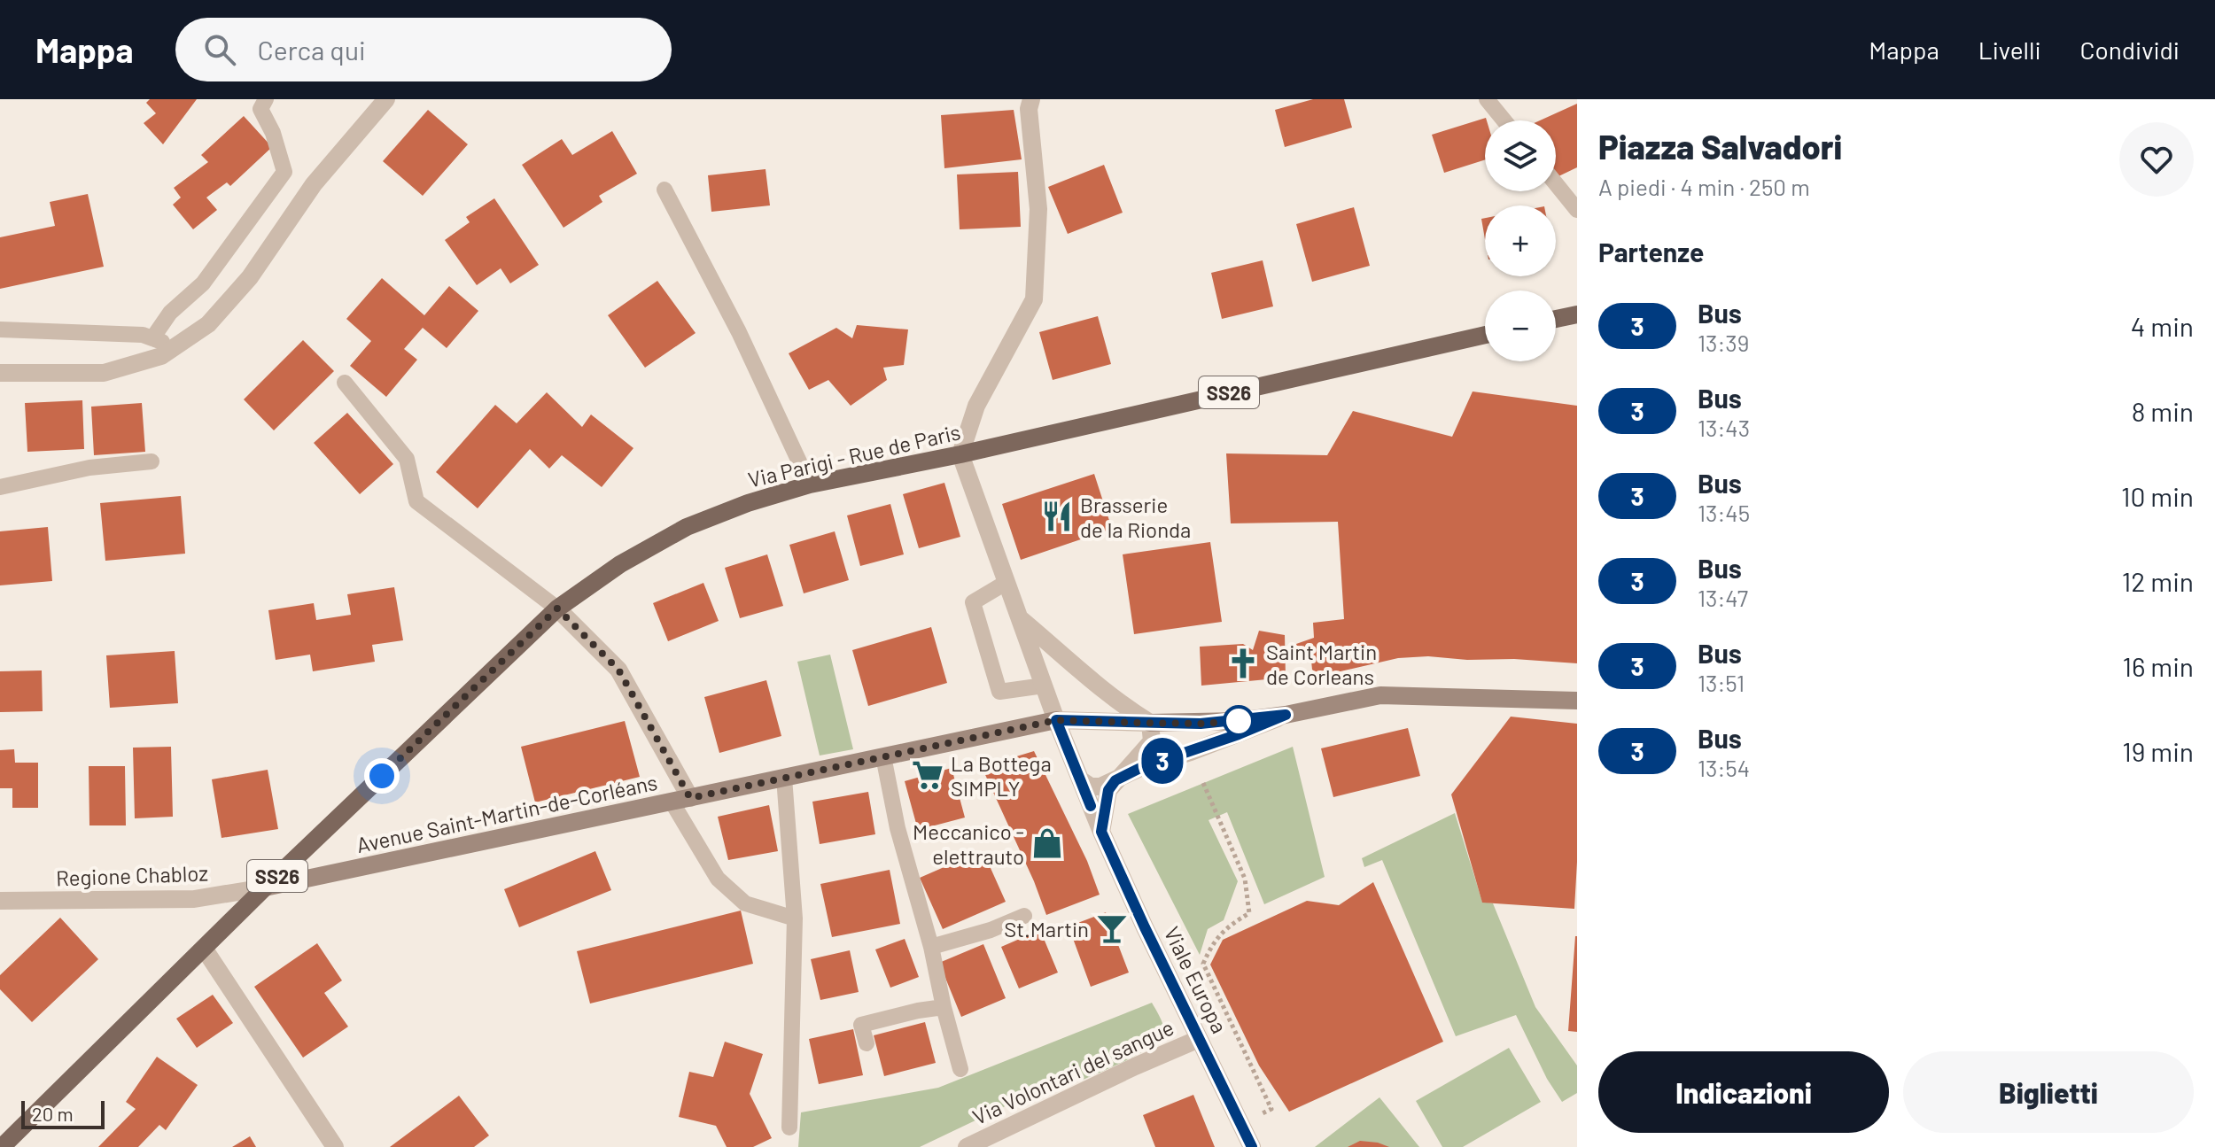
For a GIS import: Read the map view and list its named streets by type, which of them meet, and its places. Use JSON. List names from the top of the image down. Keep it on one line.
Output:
{"streets":{"main road":["SS26","Via Parigi - Rue de Paris"],"street":["Avenue Saint-Martin-de-Corléans","Regione Chabloz","Viale Europa","Via Volontari del sangue"]},"crossings":[["Via Parigi - Rue de Paris","Avenue Saint-Martin-de-Corléans"],["Via Parigi - Rue de Paris","Regione Chabloz"],["Via Parigi - Rue de Paris","Viale Europa"],["Avenue Saint-Martin-de-Corléans","Regione Chabloz"],["Avenue Saint-Martin-de-Corléans","Viale Europa"],["Viale Europa","Via Volontari del sangue"]],"places":{"restaurant":["Brasserie de la Rionda"],"church":["Saint Martin de Corleans"],"supermarket":["La Bottega SIMPLY"],"shop":["Meccanico - elettrauto"],"bar":["St.Martin"]},"lines":["bus line 3"],"scale_bar":"20 m","page":{"header":"Mappa","search":"Cerca qui","nav":["Mappa","Livelli","Condividi"],"on_map":"3","heading":[["Piazza Salvadori","A piedi · 4 min · 250 m"],"Partenze"],"map_buttons":["+","−"],"list":[{"mark":"3","name":"Bus","note":"13:39","value":"4 min"},{"mark":"3","name":"Bus","note":"13:43","value":"8 min"},{"mark":"3","name":"Bus","note":"13:45","value":"10 min"},{"mark":"3","name":"Bus","note":"13:47","value":"12 min"},{"mark":"3","name":"Bus","note":"13:51","value":"16 min"},{"mark":"3","name":"Bus","note":"13:54","value":"19 min"}],"buttons":["Indicazioni","Biglietti"],"scale":"20 m"}}
